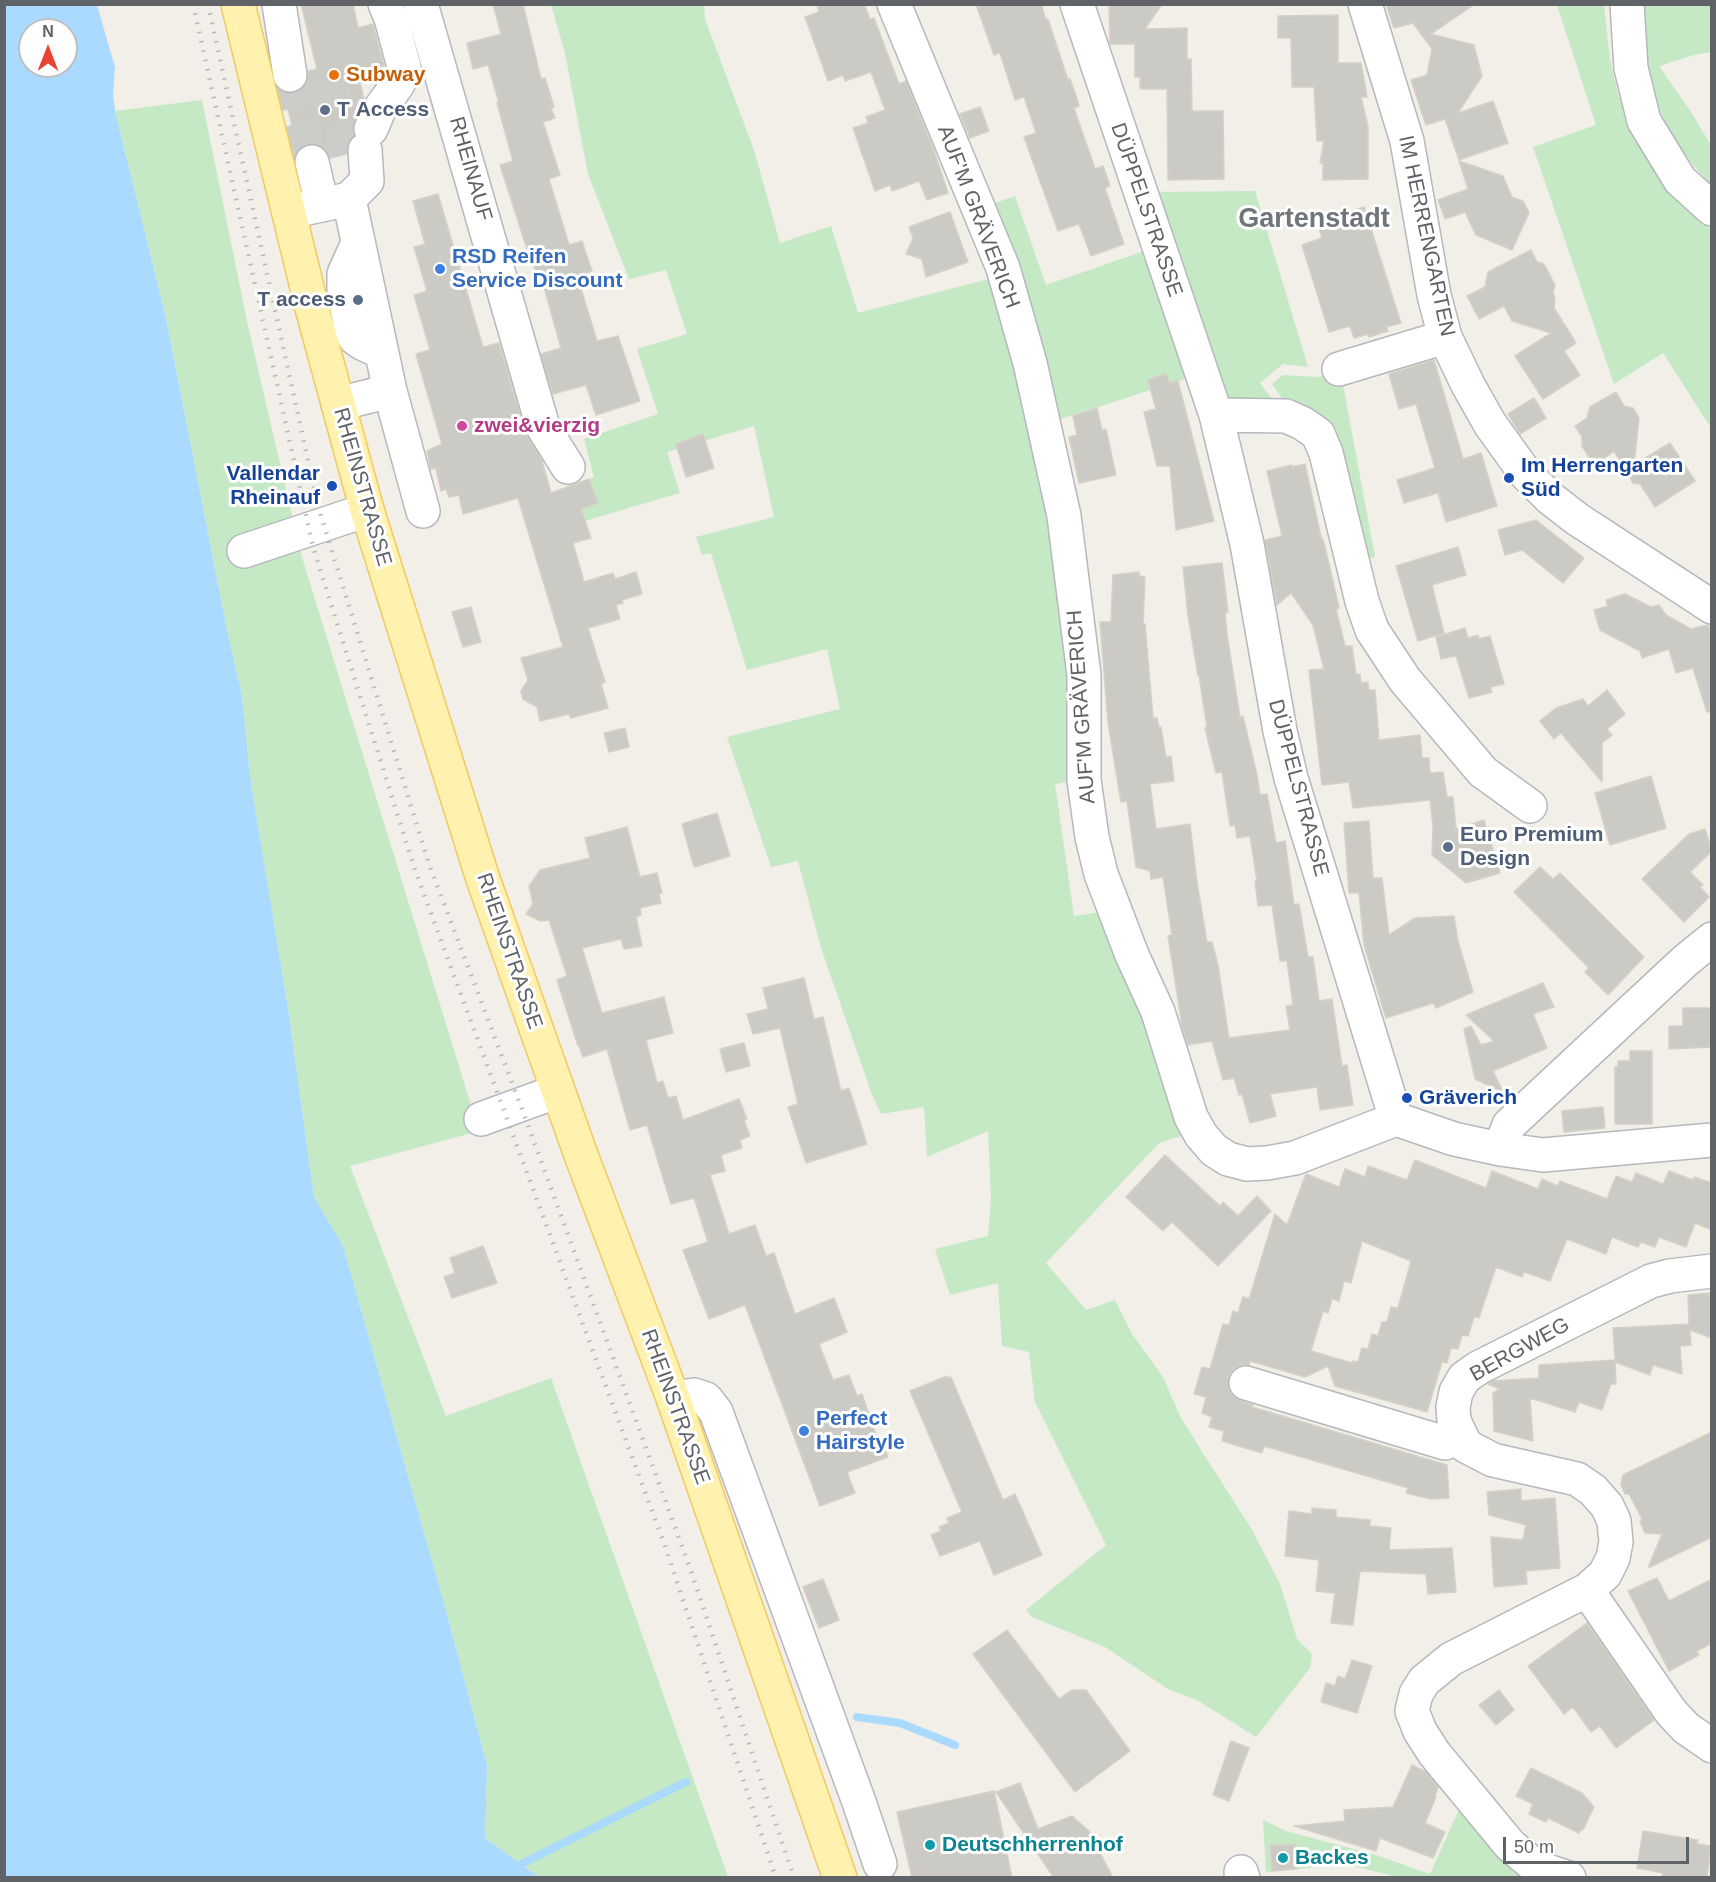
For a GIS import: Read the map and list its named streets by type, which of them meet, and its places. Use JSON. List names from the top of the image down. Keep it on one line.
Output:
{"streets":{"main road":["RHEINSTRASSE"],"street":["RHEINAUF","DÜPPELSTRASSE","AUF'M GRÄVERICH","IM HERRENGARTEN","BERGWEG"]},"crossings":[["DÜPPELSTRASSE","AUF'M GRÄVERICH"]],"districts":["Gartenstadt"],"places":["Subway","T Access","RSD Reifen Service Discount","T access","zwei&vierzig","Im Herrengarten Süd","Vallendar Rheinauf","Euro Premium Design","Gräverich","Perfect Hairstyle","Deutschherrenhof","Backes"],"scale_bar":"50 m","north":"top"}
